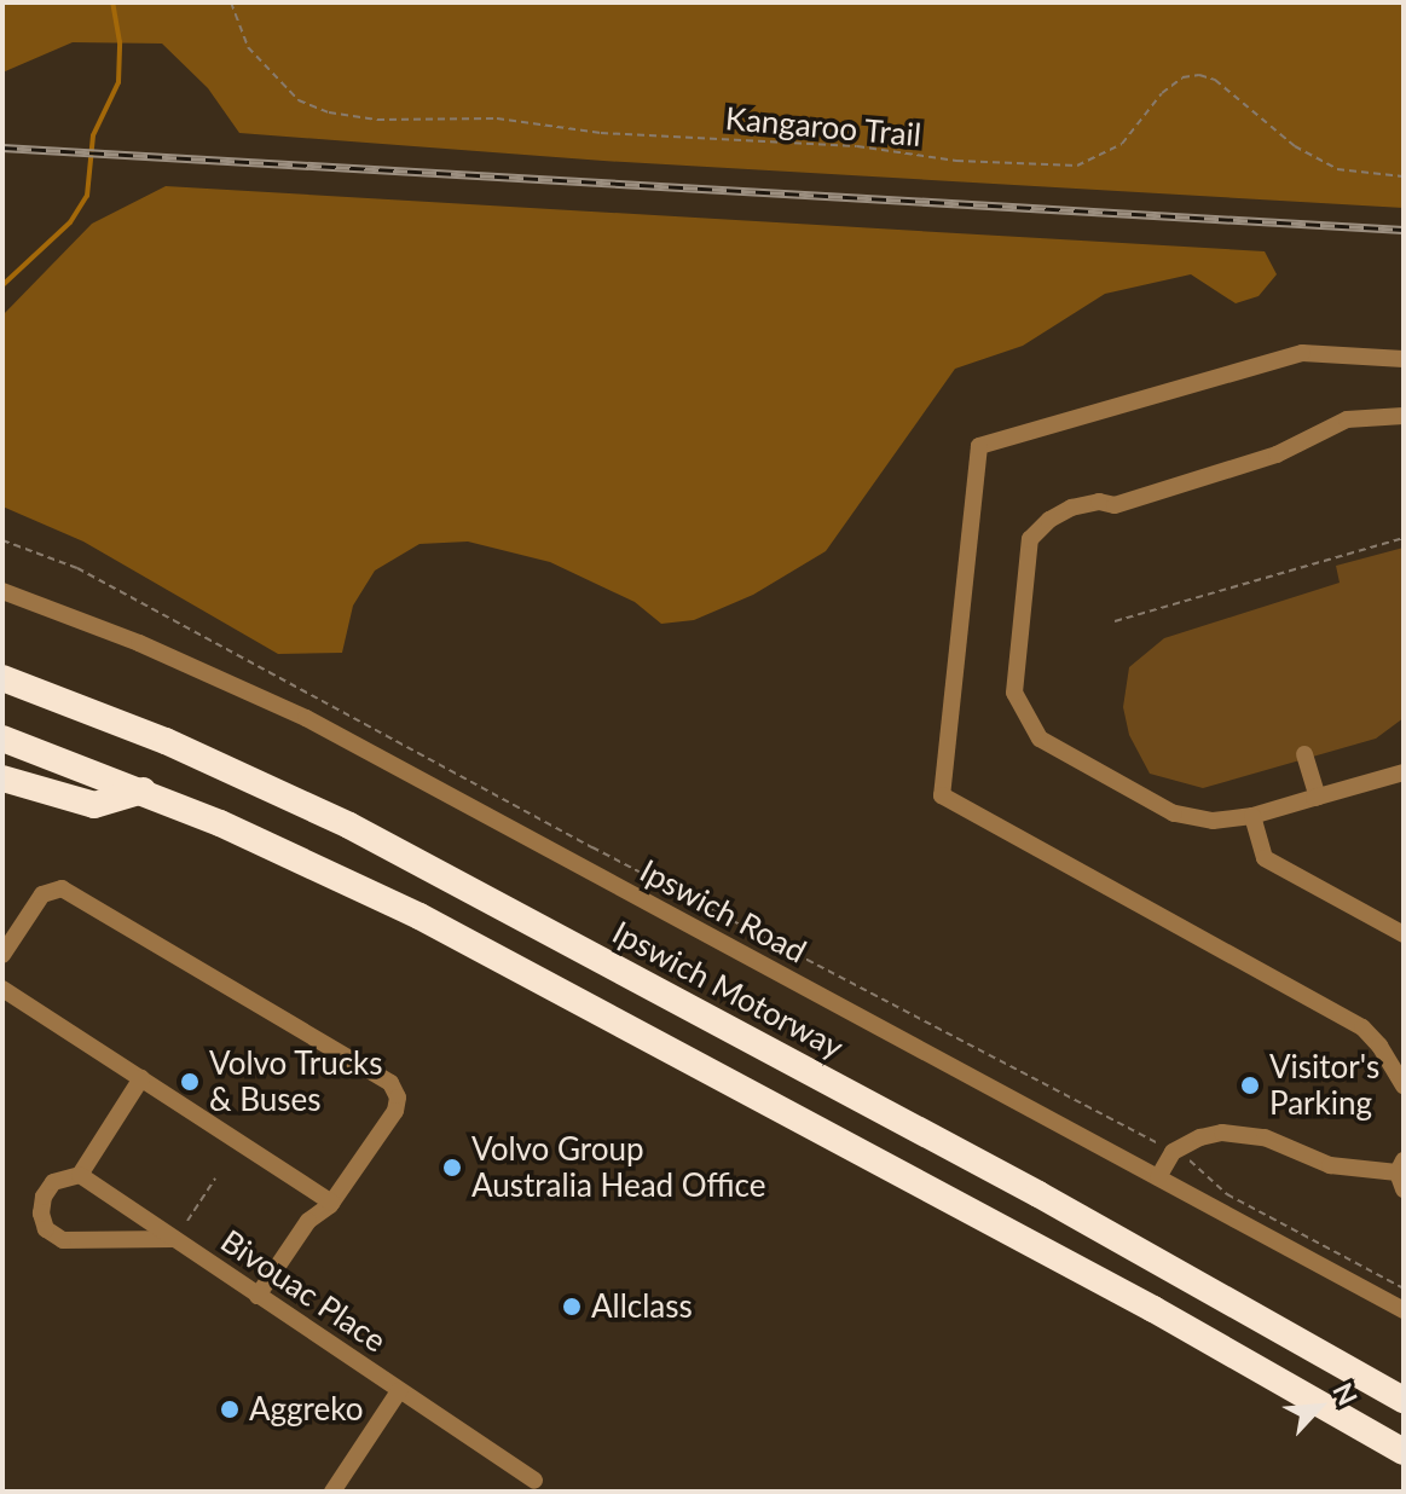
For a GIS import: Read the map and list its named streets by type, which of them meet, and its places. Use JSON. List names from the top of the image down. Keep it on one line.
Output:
{"streets":{"highway":["Ipswich Motorway"],"street":["Ipswich Road","Bivouac Place"],"path":["Kangaroo Trail"]},"places":["Volvo Trucks & Buses","Visitor's Parking","Volvo Group Australia Head Office","Allclass","Aggreko"],"north":"top right"}
